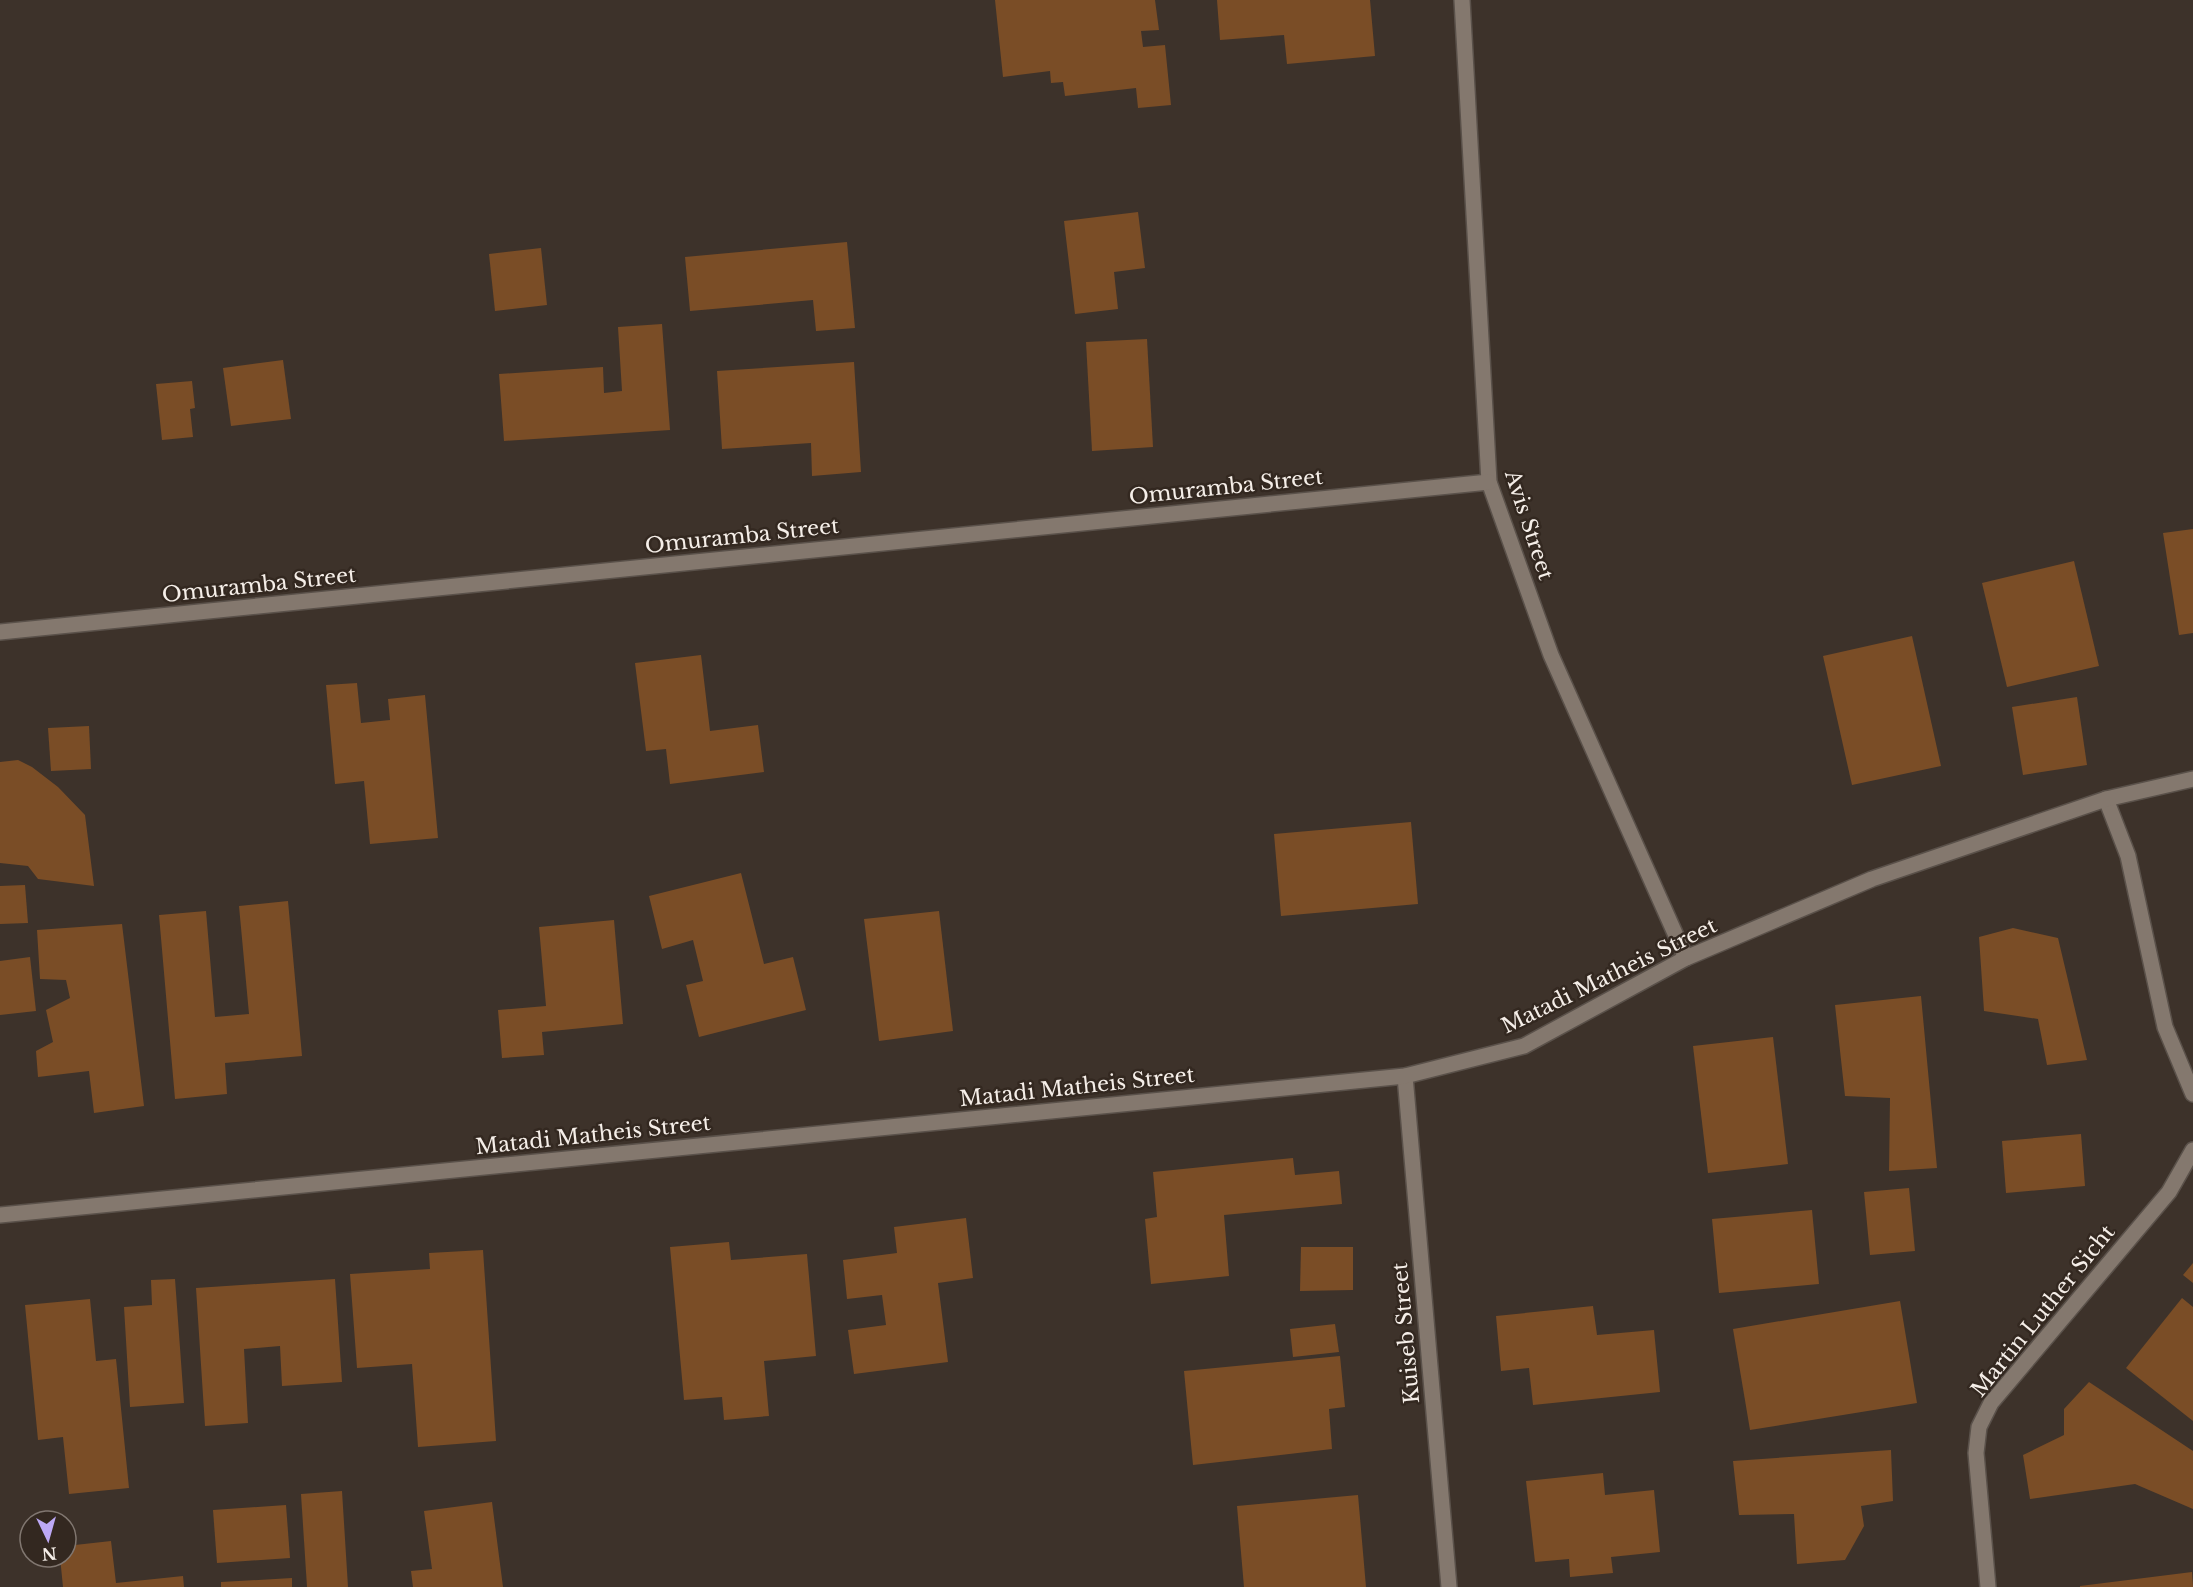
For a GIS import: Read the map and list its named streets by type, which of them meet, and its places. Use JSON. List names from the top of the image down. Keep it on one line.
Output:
{"streets":{"street":["Omuramba Street","Avis Street","Matadi Matheis Street","Martin Luther Sicht","Kuiseb Street"]},"crossings":[["Omuramba Street","Avis Street"],["Avis Street","Matadi Matheis Street"],["Matadi Matheis Street","Kuiseb Street"]],"north":"bottom"}
